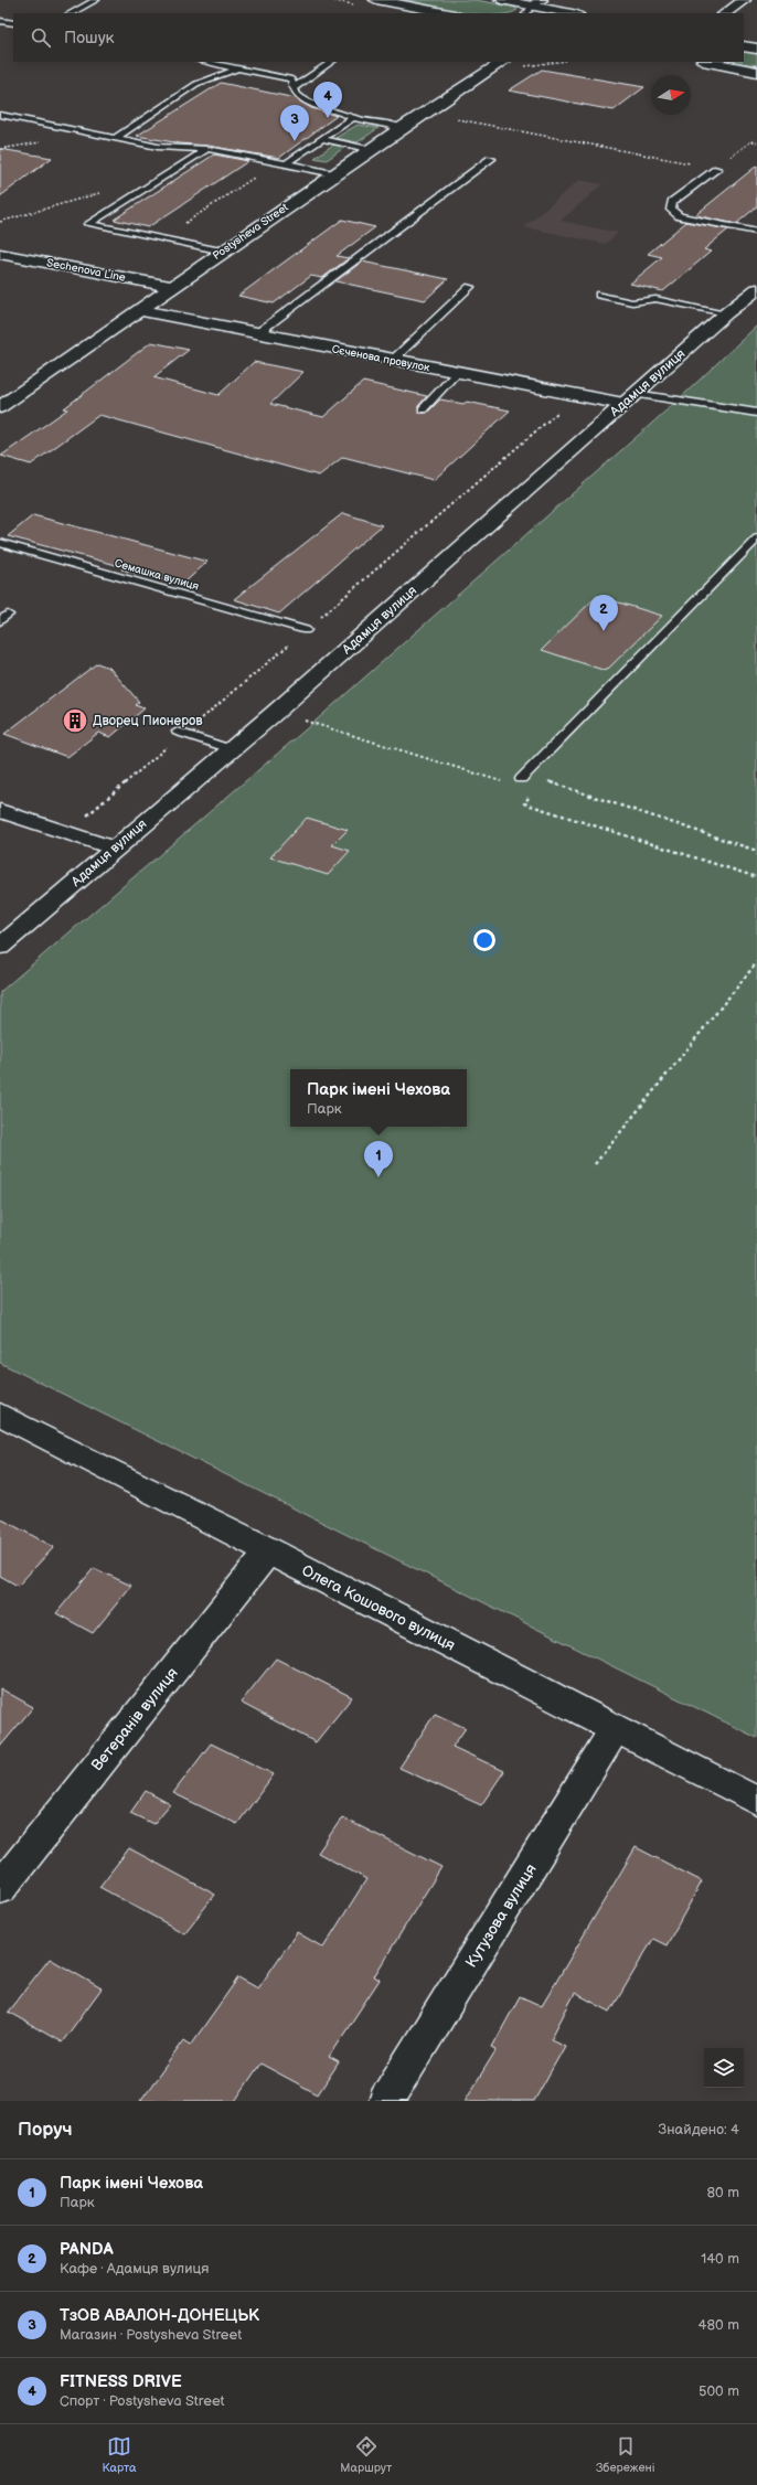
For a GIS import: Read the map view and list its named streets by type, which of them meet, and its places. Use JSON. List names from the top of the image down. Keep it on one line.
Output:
{"streets":{"street":["Postysheva Street","Sechenova Line","Сєченова провулок","Адамця вулиця","Олега Кошового вулиця","Ветеранів вулиця","Кутузова вулиця"],"lane":["Семашка вулиця"]},"crossings":[["Postysheva Street","Sechenova Line"],["Postysheva Street","Сєченова провулок"],["Сєченова провулок","Адамця вулиця"],["Олега Кошового вулиця","Ветеранів вулиця"],["Олега Кошового вулиця","Кутузова вулиця"]],"places":{"building":["Дворец Пионеров"]},"north":"right","page":{"search":"Пошук","pins":["4","3","2","1"],"popup":["Парк імені Чехова","Парк"],"heading":["Поруч","Знайдено: 4"],"list":[{"mark":"1","name":"Парк імені Чехова","note":"Парк","value":"80 m"},{"mark":"2","name":"PANDA","note":"Кафе · Адамця вулиця","value":"140 m"},{"mark":"3","name":"ТзОВ АВАЛОН-ДОНЕЦЬК","note":"Магазин · Postysheva Street","value":"480 m"},{"mark":"4","name":"FITNESS DRIVE","note":"Спорт · Postysheva Street","value":"500 m"}],"nav":["Карта","Маршрут","Збережені"]}}
